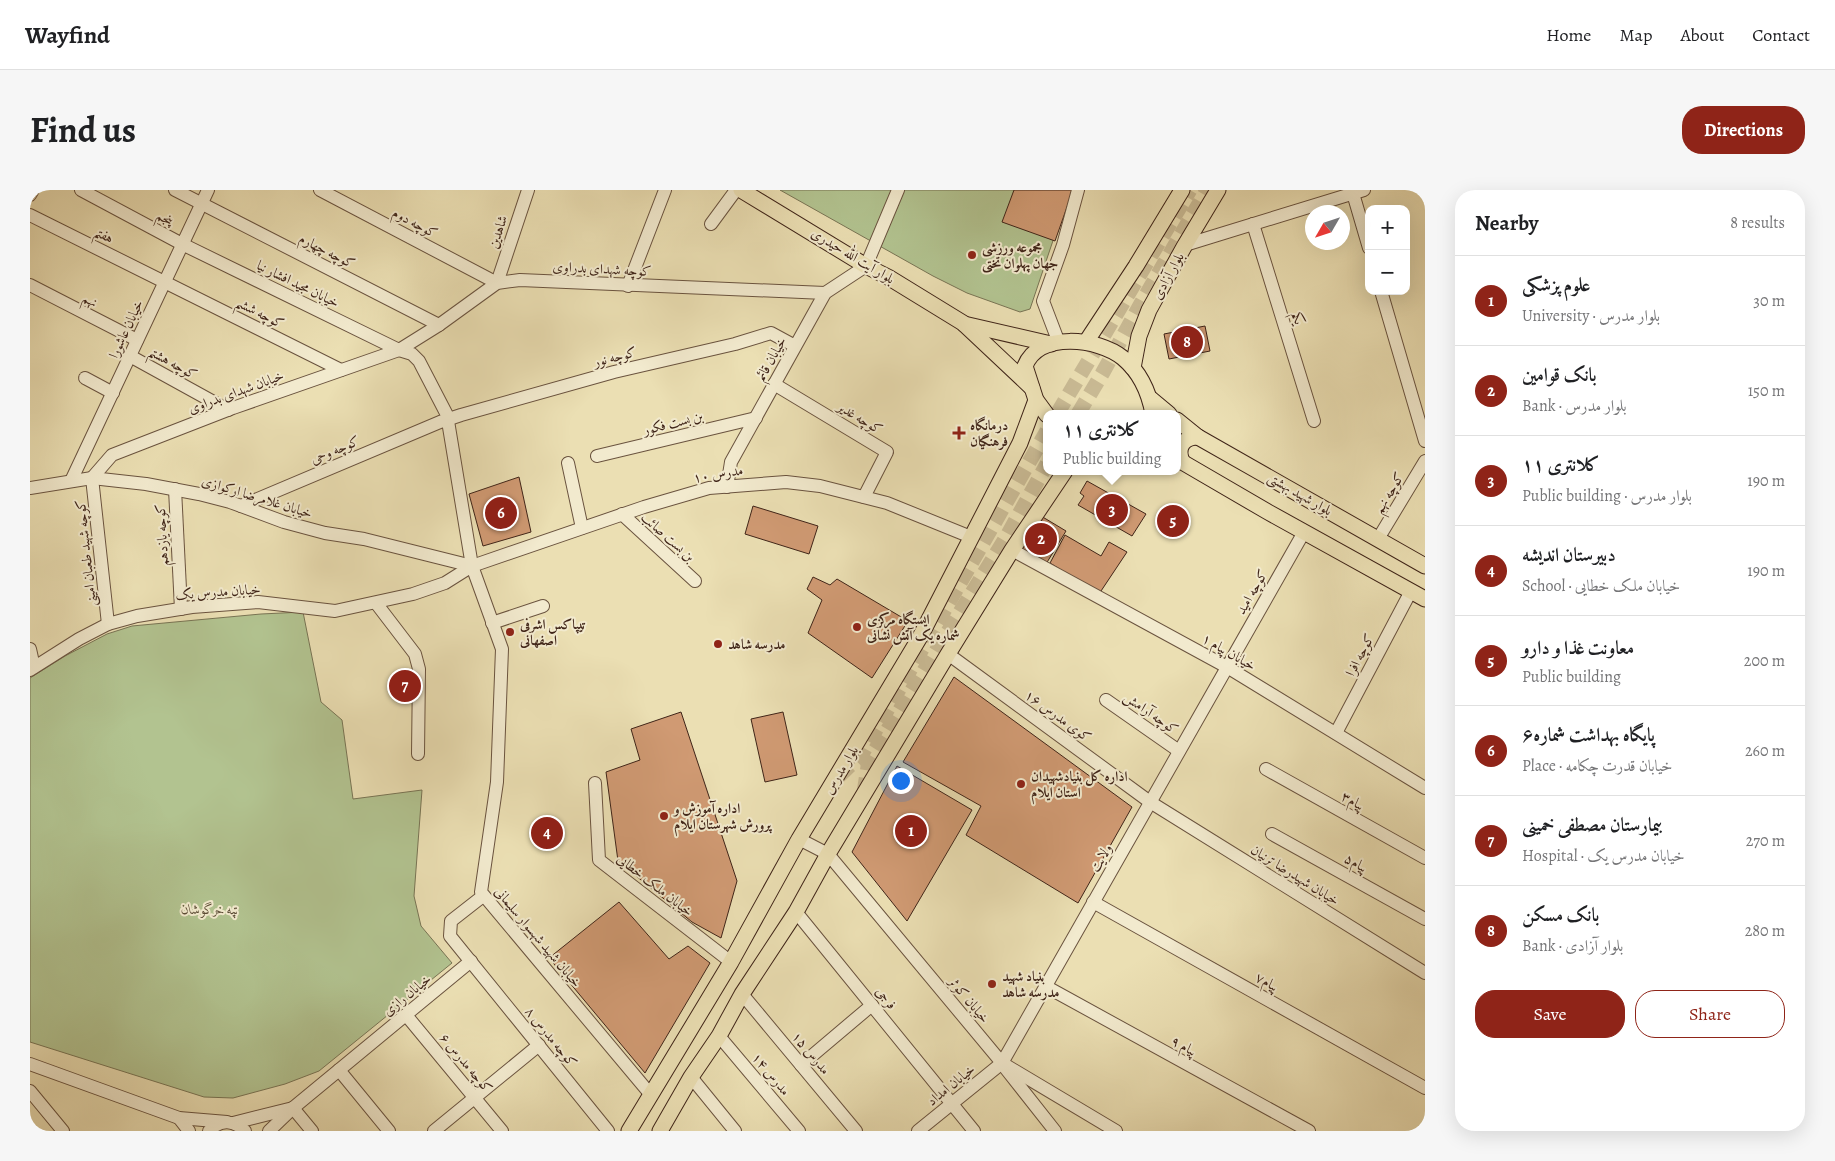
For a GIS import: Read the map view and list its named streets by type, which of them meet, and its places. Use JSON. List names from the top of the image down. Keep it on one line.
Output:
{"streets":{"main road":["بلوار آیت الله حیدری","بلوار آزادی","بلوار شهید بهشتی","بلوار مدرس"],"street":["پنجم","کوچه دوم","شاهدین","هفتم","کوچه چهارم","کوچه شهدای بدراوی","خیابان مجید افشار نیا","نهم","کوچه ششم","یکم","خیابان عاشورا","کوچه نور","خیابان قائم","کوچه هشتم","خیابان شهدای بدراوی","کوچه غدیر","بن بست فکور","کوچه وحی","مدرس ۱۰","کوچه نهم","خیابان غلامرضا ارکوازی","کوچه یازدهم","بن بست صائب","کوچه شهید طعبان امینی","خیابان مدرس یک","کوچه امید","خیابان پیام ۱","کوچه افرا","کوچه آرامش","کوی مدرس ۱۶","پیام۳","ولایت","پیام۵","خیابان شهیدرضا ترنیان","خیابان ملک خطایی","خیابان شهید شهسوار سلیمانی","پیام۷","خیابان رازی","فرجی","خیابان کوثر","کوچه مدرس ۸","پیام ۹","مدرس ۱۵","کوچه مدرس ۶","مدرس ۱۴","خیابان امداد"]},"crossings":[["پنجم","خیابان مجید افشار نیا"],["پنجم","خیابان عاشورا"],["کوچه دوم","شاهدین"],["کوچه دوم","کوچه شهدای بدراوی"],["شاهدین","کوچه شهدای بدراوی"],["هفتم","کوچه ششم"],["هفتم","خیابان عاشورا"],["کوچه چهارم","کوچه شهدای بدراوی"],["کوچه چهارم","خیابان عاشورا"],["بلوار آیت الله حیدری","خیابان قائم"],["بلوار آیت الله حیدری","بلوار مدرس"],["کوچه شهدای بدراوی","خیابان مجید افشار نیا"],["کوچه شهدای بدراوی","خیابان قائم"],["کوچه شهدای بدراوی","خیابان شهدای بدراوی"],["خیابان مجید افشار نیا","خیابان عاشورا"],["خیابان مجید افشار نیا","کوچه نور"],["خیابان مجید افشار نیا","خیابان شهدای بدراوی"],["خیابان مجید افشار نیا","کوچه وحی"],["خیابان مجید افشار نیا","خیابان شهید شهسوار سلیمانی"],["نهم","خیابان عاشورا"],["کوچه ششم","خیابان عاشورا"],["کوچه ششم","خیابان شهدای بدراوی"],["خیابان عاشورا","کوچه هشتم"],["خیابان عاشورا","خیابان غلامرضا ارکوازی"],["کوچه نور","خیابان قائم"],["کوچه نور","کوچه وحی"],["کوچه نور","خیابان شهید شهسوار سلیمانی"],["خیابان قائم","کوچه غدیر"],["خیابان قائم","بن بست فکور"],["خیابان قائم","مدرس ۱۰"],["کوچه هشتم","خیابان شهدای بدراوی"],["خیابان شهدای بدراوی","خیابان غلامرضا ارکوازی"],["خیابان شهدای بدراوی","کوچه شهید طعبان امینی"],["کوچه غدیر","مدرس ۱۰"],["کوچه وحی","خیابان غلامرضا ارکوازی"],["کوچه وحی","خیابان شهید شهسوار سلیمانی"],["مدرس ۱۰","خیابان غلامرضا ارکوازی"],["مدرس ۱۰","بن بست صائب"],["مدرس ۱۰","خیابان مدرس یک"],["مدرس ۱۰","بلوار مدرس"],["مدرس ۱۰","خیابان شهید شهسوار سلیمانی"],["کوچه نهم","بلوار شهید بهشتی"],["خیابان غلامرضا ارکوازی","کوچه یازدهم"],["خیابان غلامرضا ارکوازی","کوچه شهید طعبان امینی"],["خیابان غلامرضا ارکوازی","خیابان مدرس یک"],["خیابان غلامرضا ارکوازی","خیابان شهید شهسوار سلیمانی"],["کوچه یازدهم","خیابان مدرس یک"],["کوچه شهید طعبان امینی","خیابان مدرس یک"],["خیابان مدرس یک","خیابان شهید شهسوار سلیمانی"],["کوچه امید","خیابان پیام ۱"],["کوچه امید","ولایت"],["خیابان پیام ۱","کوچه افرا"],["خیابان پیام ۱","ولایت"],["کوچه آرامش","ولایت"],["کوی مدرس ۱۶","ولایت"],["کوی مدرس ۱۶","خیابان شهیدرضا ترنیان"],["بلوار مدرس","خیابان ملک خطایی"],["بلوار مدرس","خیابان شهید شهسوار سلیمانی"],["ولایت","خیابان شهیدرضا ترنیان"],["ولایت","پیام۷"],["ولایت","خیابان کوثر"],["ولایت","پیام ۹"],["ولایت","خیابان امداد"],["خیابان رازی","کوچه مدرس ۸"],["خیابان رازی","کوچه مدرس ۶"],["فرجی","خیابان امداد"],["خیابان کوثر","خیابان امداد"]],"parks":["تپه خرگوشان"],"places":{"other":["مجموعه ورزشی جهان پهلوان تختی","ایستگاه مرکزی شماره یک آتش نشانی","تیپاکس اشرفی اصفهانی","مدرسه شاهد","اداره کل بنیادشهیدان استان ایلام","اداره آموزش و پرورش شهرستان ایلام","بنیاد شهید مدرسه شاهد"],"health":["درمانگاه فرهنگیان"]},"north":"bottom left","page":{"header":"Wayfind","nav":["Home","Map","About","Contact"],"title":"Find us","buttons":["Directions",["Save","Share"]],"heading":["Nearby","8 results"],"map_buttons":["+","−"],"list":[{"mark":"1","name":"علوم پزشکی","note":"University · بلوار مدرس","value":"30 m"},{"mark":"2","name":"بانک قوامین","note":"Bank · بلوار مدرس","value":"150 m"},{"mark":"3","name":"کلانتری ۱۱","note":"Public building · بلوار مدرس","value":"190 m"},{"mark":"4","name":"دبیرستان اندیشه","note":"School · خیابان ملک خطایی","value":"190 m"},{"mark":"5","name":"معاونت غذا و دارو","note":"Public building","value":"200 m"},{"mark":"6","name":"پایگاه بهداشت شماره۶","note":"Place · خیابان قدرت چکامه","value":"260 m"},{"mark":"7","name":"بیمارستان مصطفی خمینی","note":"Hospital · خیابان مدرس یک","value":"270 m"},{"mark":"8","name":"بانک مسکن","note":"Bank · بلوار آزادی","value":"280 m"}],"pins":["8","3","6","5","2","7","1","4"],"popup":["کلانتری ۱۱","Public building"]}}
